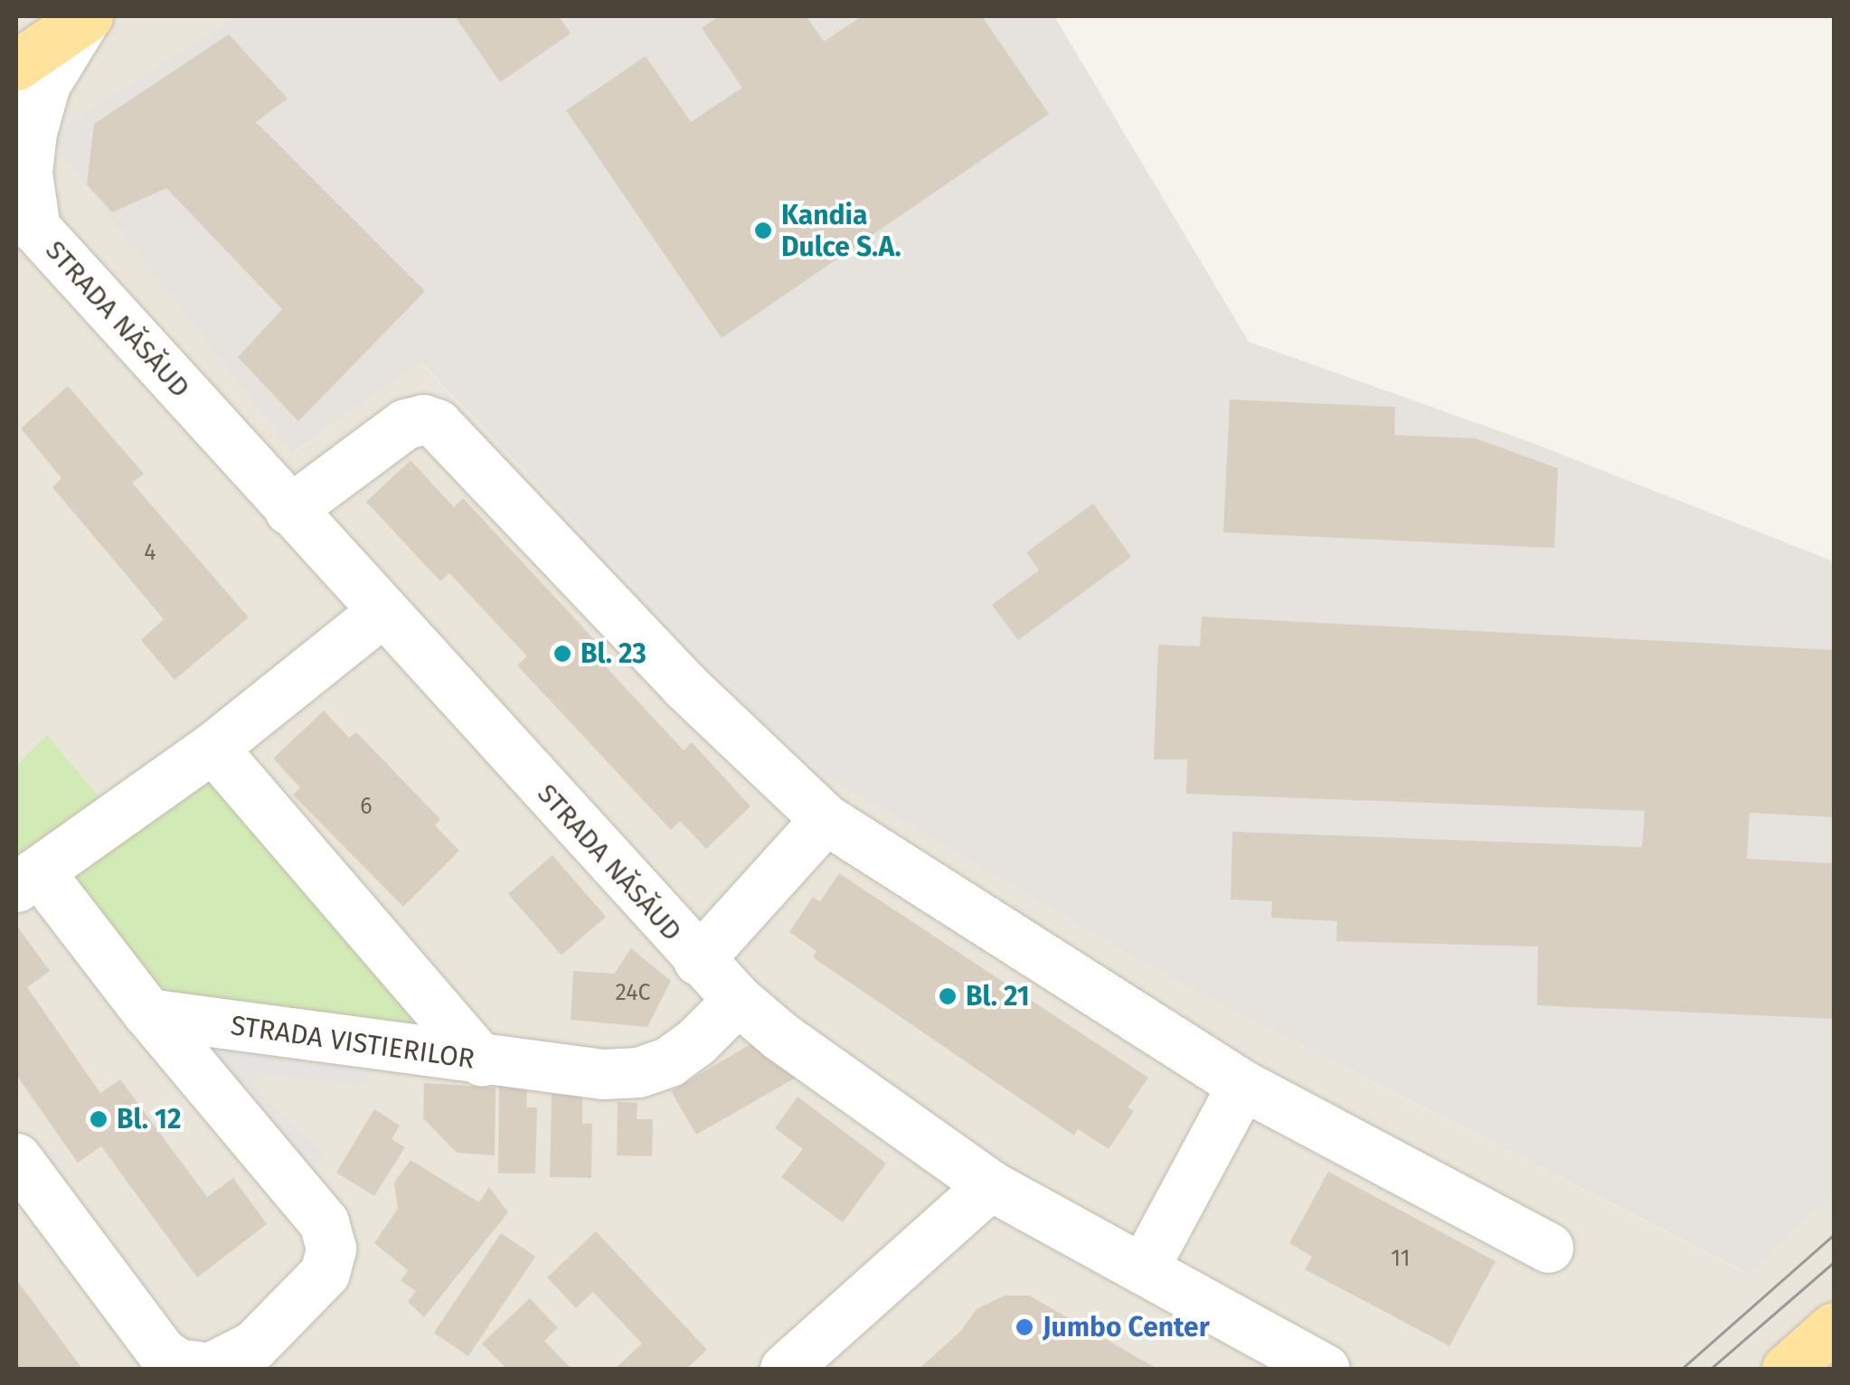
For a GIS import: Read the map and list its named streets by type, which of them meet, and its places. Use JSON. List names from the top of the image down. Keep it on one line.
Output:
{"streets":{"street":["STRADA NĂSĂUD","STRADA VISTIERILOR"]},"crossings":[["STRADA NĂSĂUD","STRADA VISTIERILOR"]],"places":["Kandia Dulce S.A.","Bl. 23","Bl. 21","Bl. 12","Jumbo Center"],"house_numbers":["4","6","24C","11"]}
